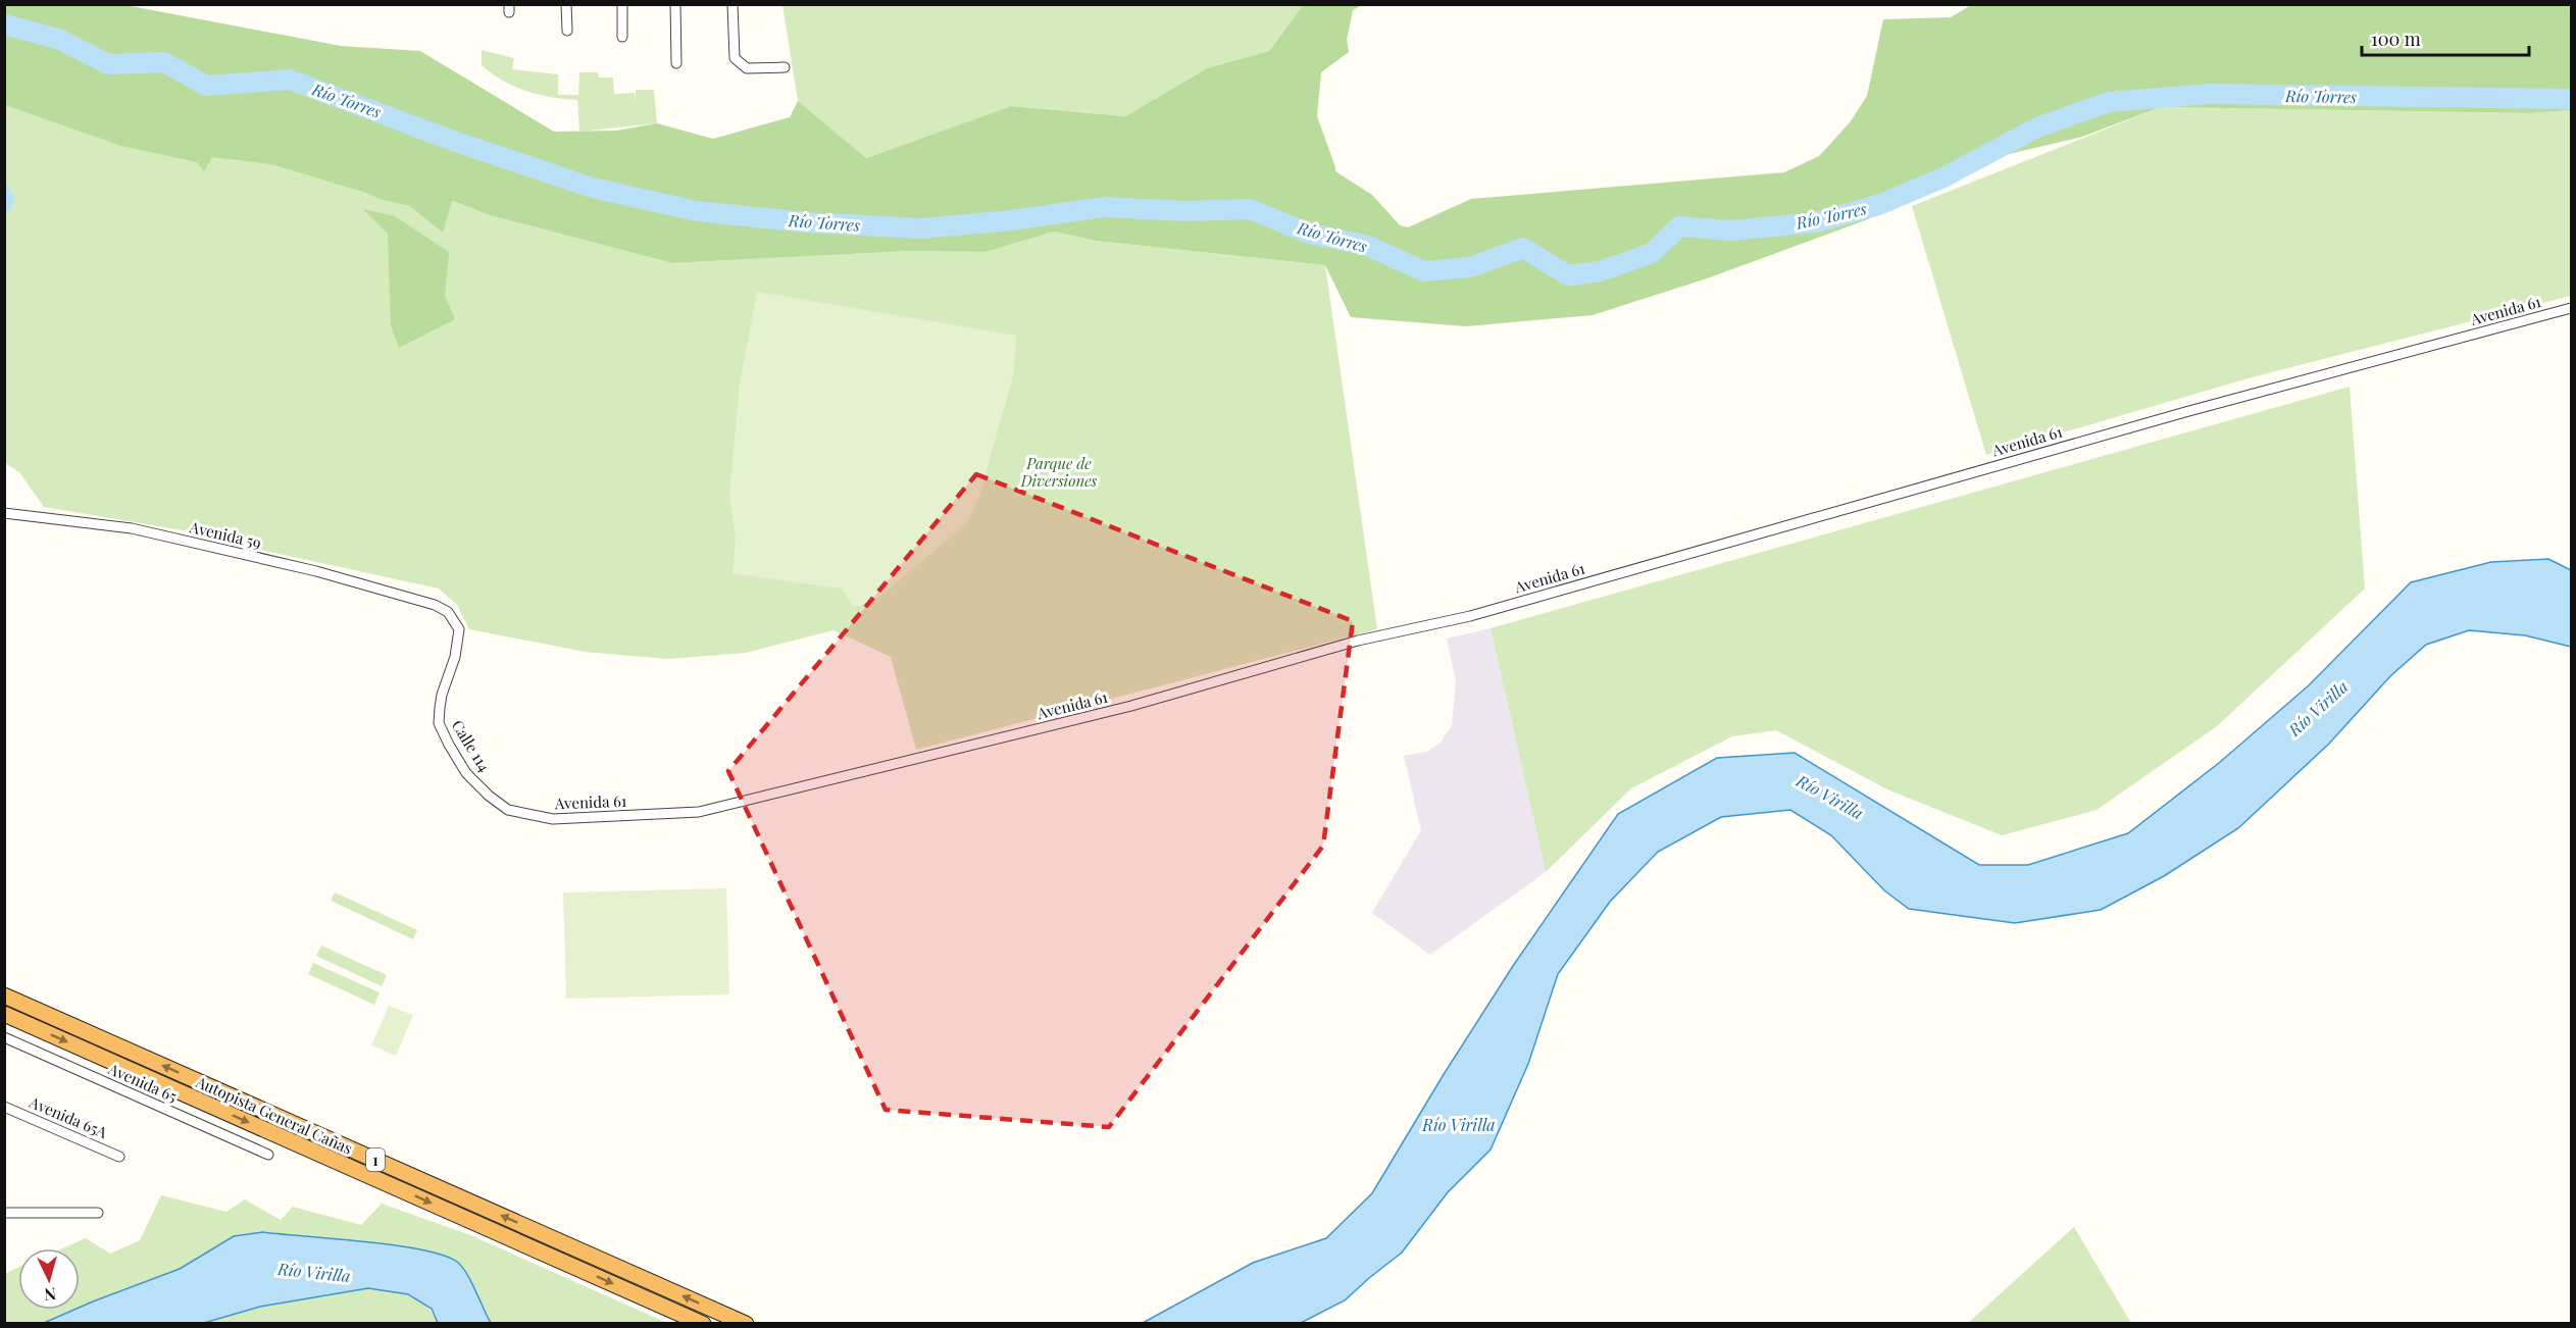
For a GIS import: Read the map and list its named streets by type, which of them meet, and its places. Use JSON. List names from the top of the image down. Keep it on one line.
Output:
{"streets":{"highway":["Autopista General Cañas","1"],"street":["Avenida 61","Avenida 59","Calle 114","Avenida 65","Avenida 65A"]},"crossings":[["Avenida 61","Calle 114"],["Avenida 59","Calle 114"]],"water":["Río Torres","Río Virilla"],"parks":["Parque de Diversiones"],"scale_bar":"100 m","north":"bottom"}
